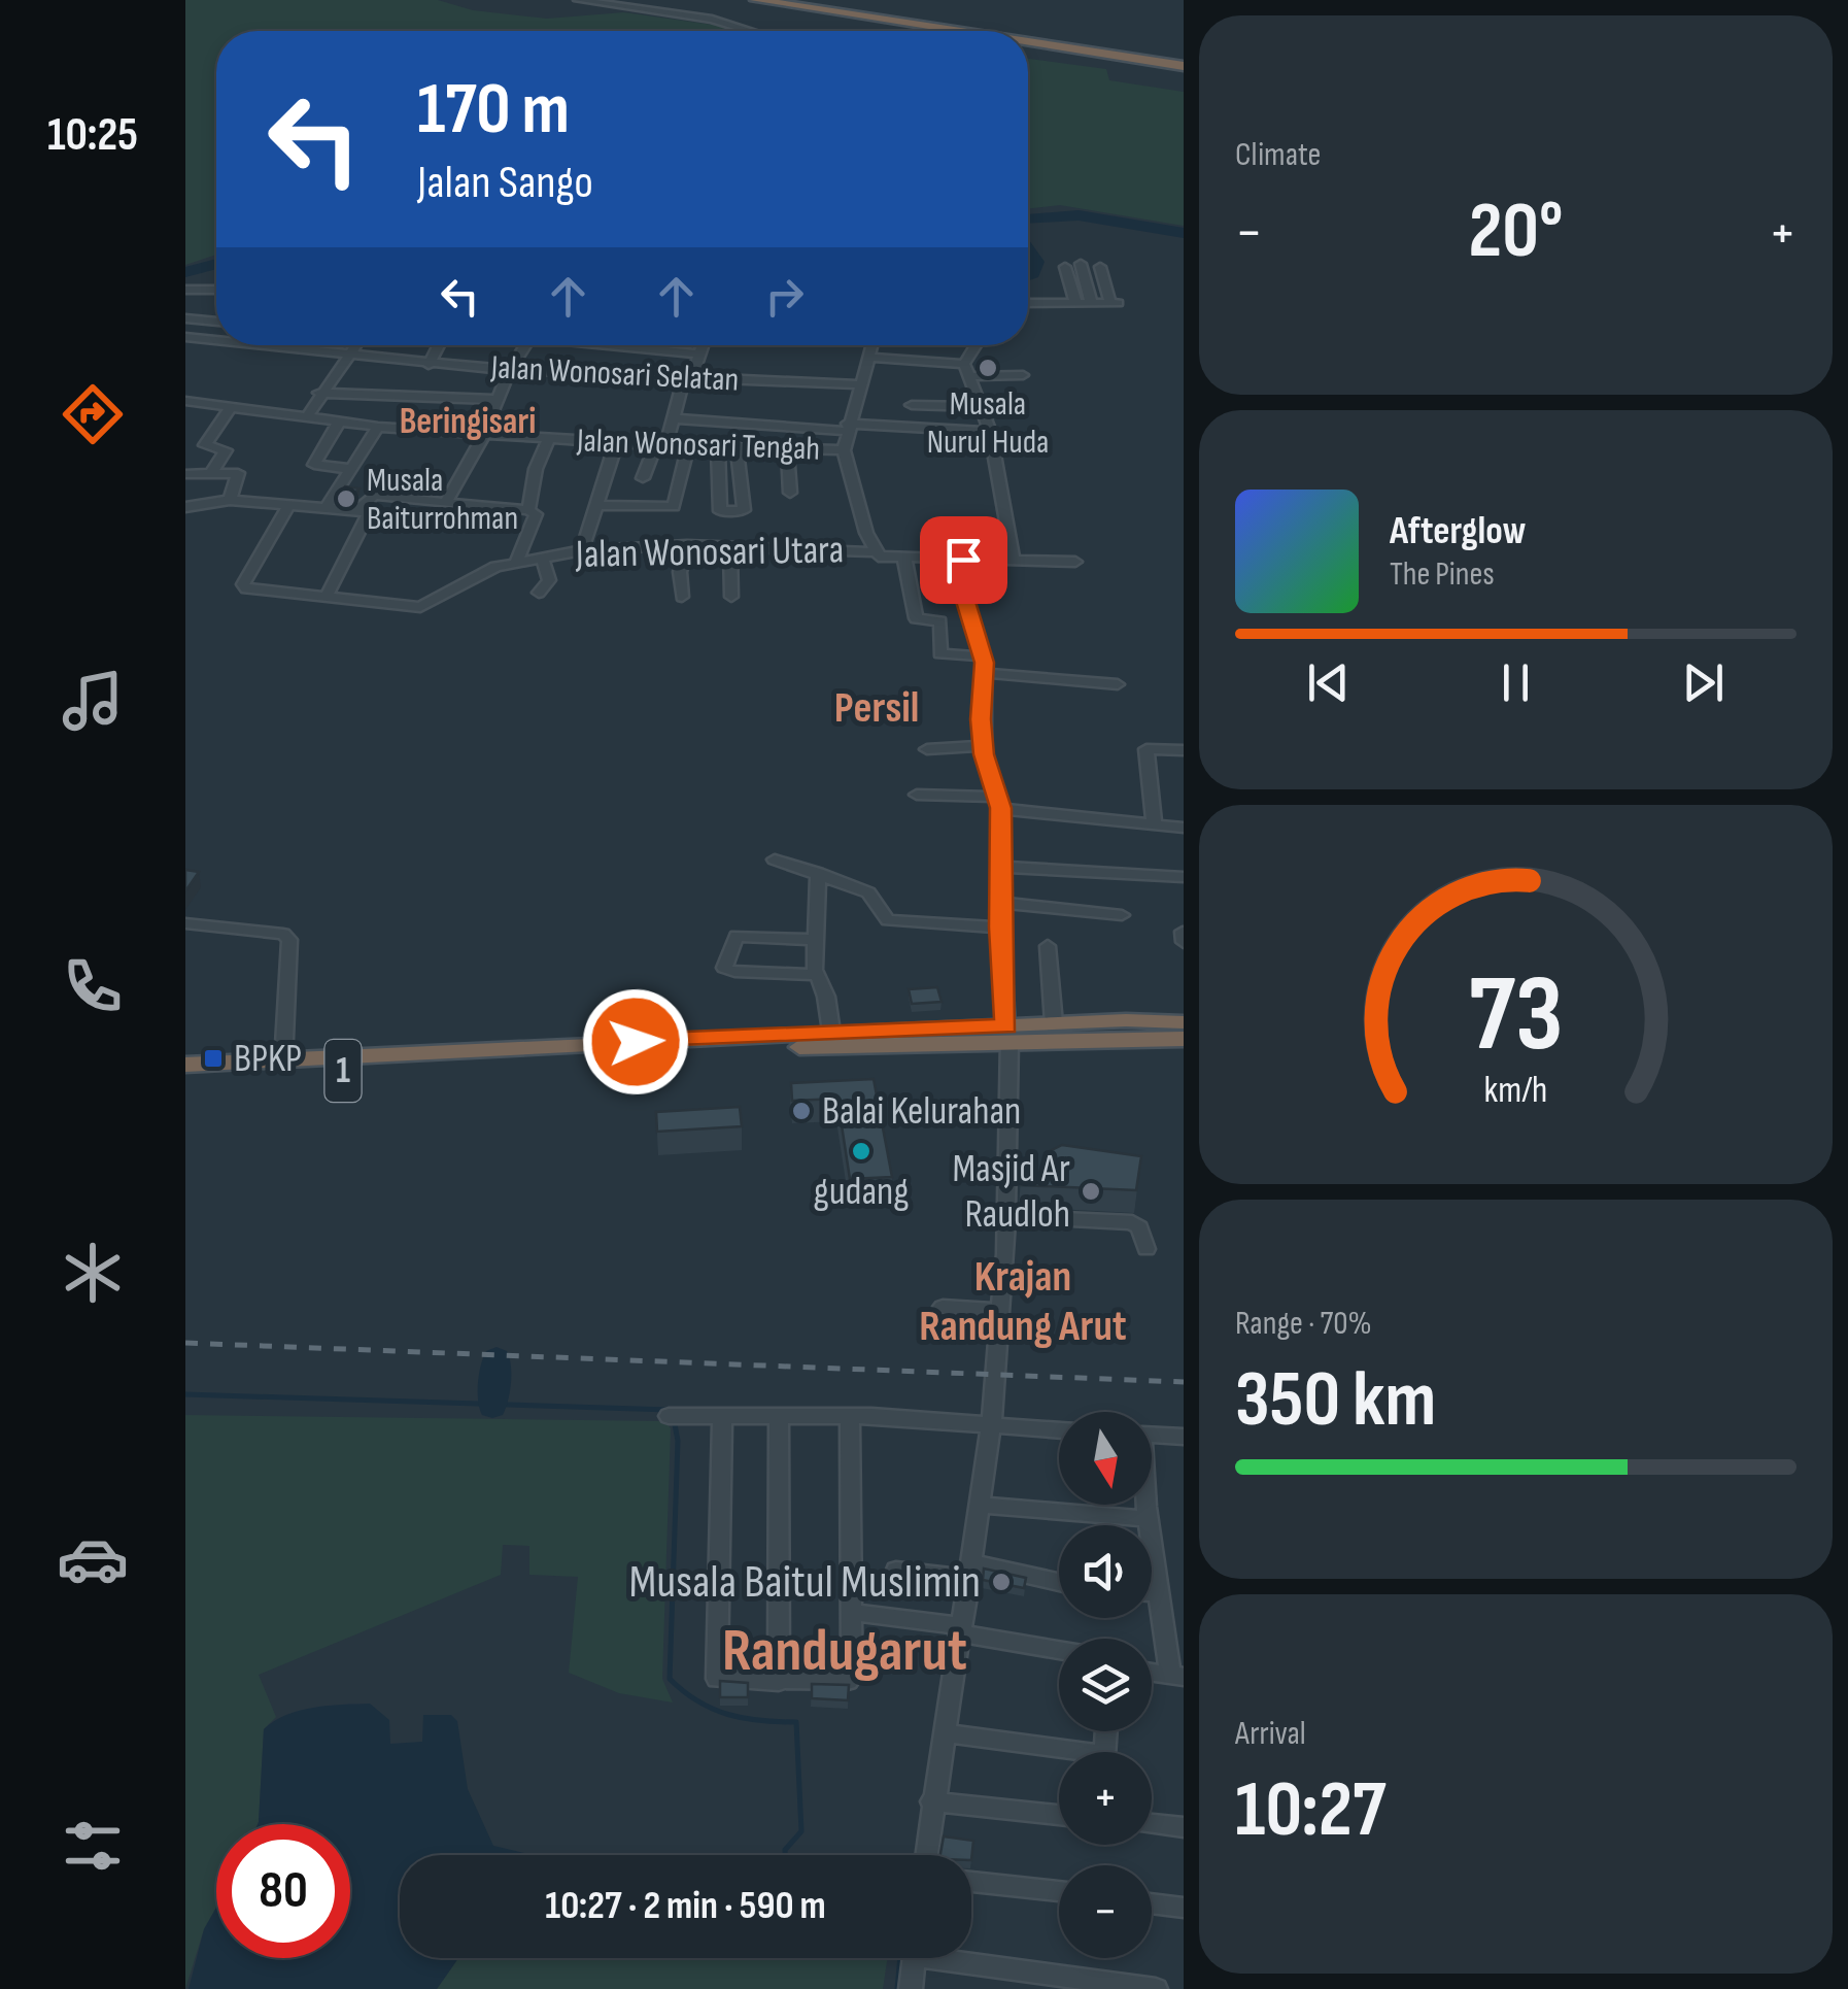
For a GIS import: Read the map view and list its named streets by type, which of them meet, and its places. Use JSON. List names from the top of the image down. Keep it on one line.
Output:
{"streets":{"highway":["1"],"street":["Jalan Wonosari Selatan","Jalan Wonosari Tengah","Jalan Wonosari Utara"]},"districts":["Beringisari","Persil","Krajan Randung Arut","Randugarut"],"places":{"other":["Musala Nurul Huda","Musala Baiturrohman","Balai Kelurahan","gudang","Masjid Ar Raudloh","Musala Baitul Muslimin"],"transit":["BPKP"]},"north":"bottom","page":{"tabs":"10:25","tile":["Climate",["Range · 70%","350 km"],["Arrival","10:27"]],"turn":["170 m","Jalan Sango"],"heat":["−","20°","+"],"song":["Afterglow","The Pines"],"map_buttons":["+","−"],"limit":"80","trip":"10:27 · 2 min · 590 m","gauge":["73","km/h"]}}
